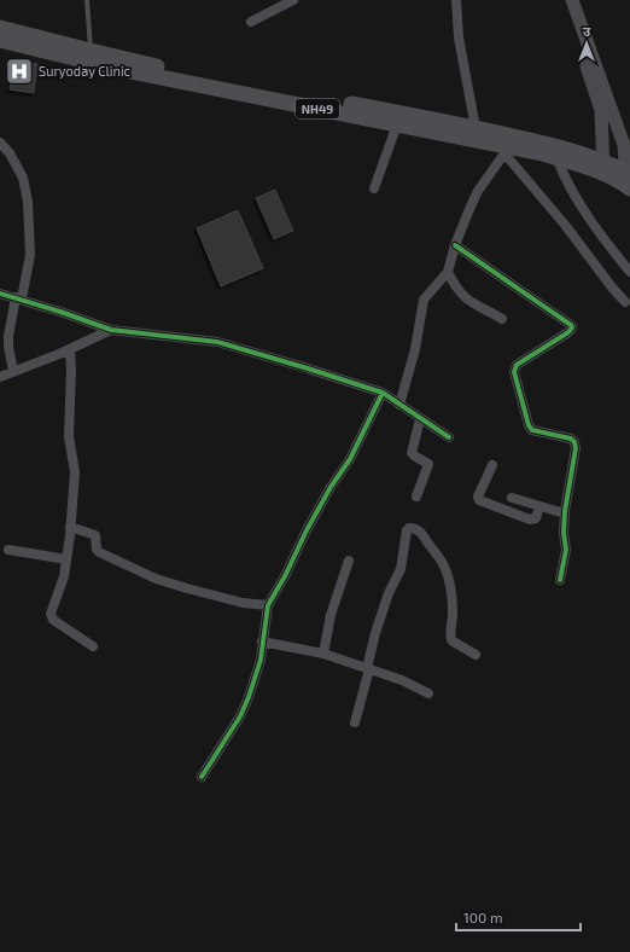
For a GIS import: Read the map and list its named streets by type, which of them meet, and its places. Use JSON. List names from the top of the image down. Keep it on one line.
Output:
{"streets":{"highway":["NH49"]},"places":{"hospital":["Suryoday Clinic"]},"scale_bar":"100 m","north":"top"}
